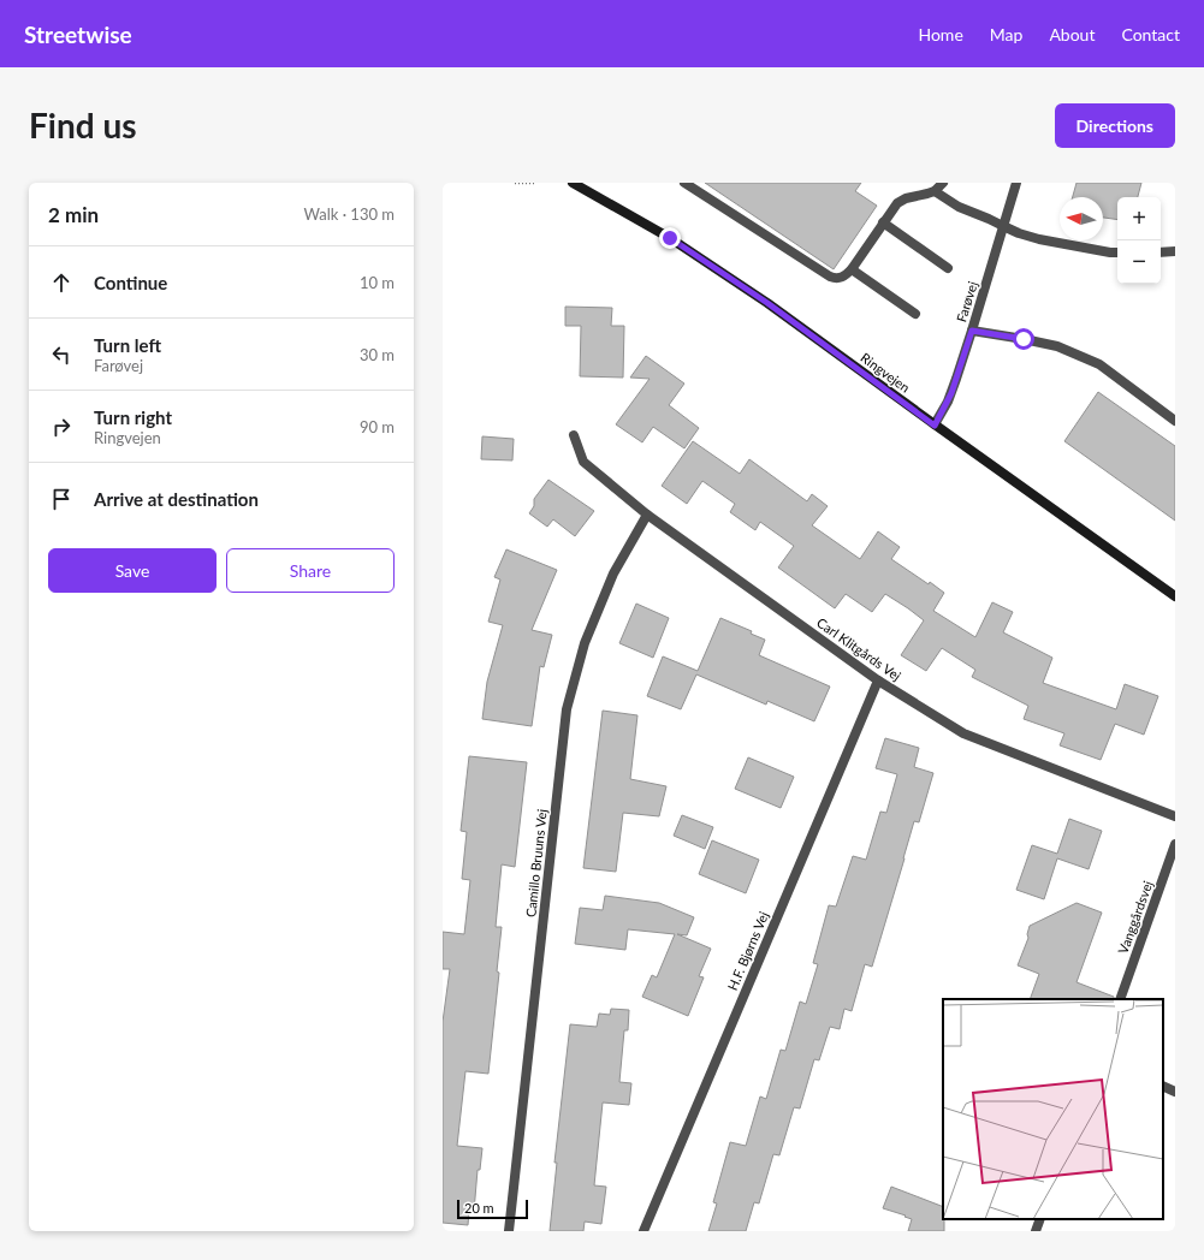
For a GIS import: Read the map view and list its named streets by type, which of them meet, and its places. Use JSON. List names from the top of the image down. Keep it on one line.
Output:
{"streets":{"main road":["Ringvejen"],"street":["Farøvej","Carl Klitgårds Vej","Camillo Bruuns Vej","Vanggårdsvej","H.F. Bjørns Vej"]},"crossings":[["Farøvej","Ringvejen"],["Carl Klitgårds Vej","Camillo Bruuns Vej"],["Carl Klitgårds Vej","H.F. Bjørns Vej"]],"scale_bar":"20 m","north":"left","page":{"header":"Streetwise","nav":["Home","Map","About","Contact"],"buttons":["Directions",["Save","Share"]],"title":"Find us","heading":["2 min","Walk · 130 m"],"map_buttons":["+","−"],"list":[["Continue","10 m"],["Turn left","Farøvej","30 m"],["Turn right","Ringvejen","90 m"],"Arrive at destination"],"scale":"20 m"}}
